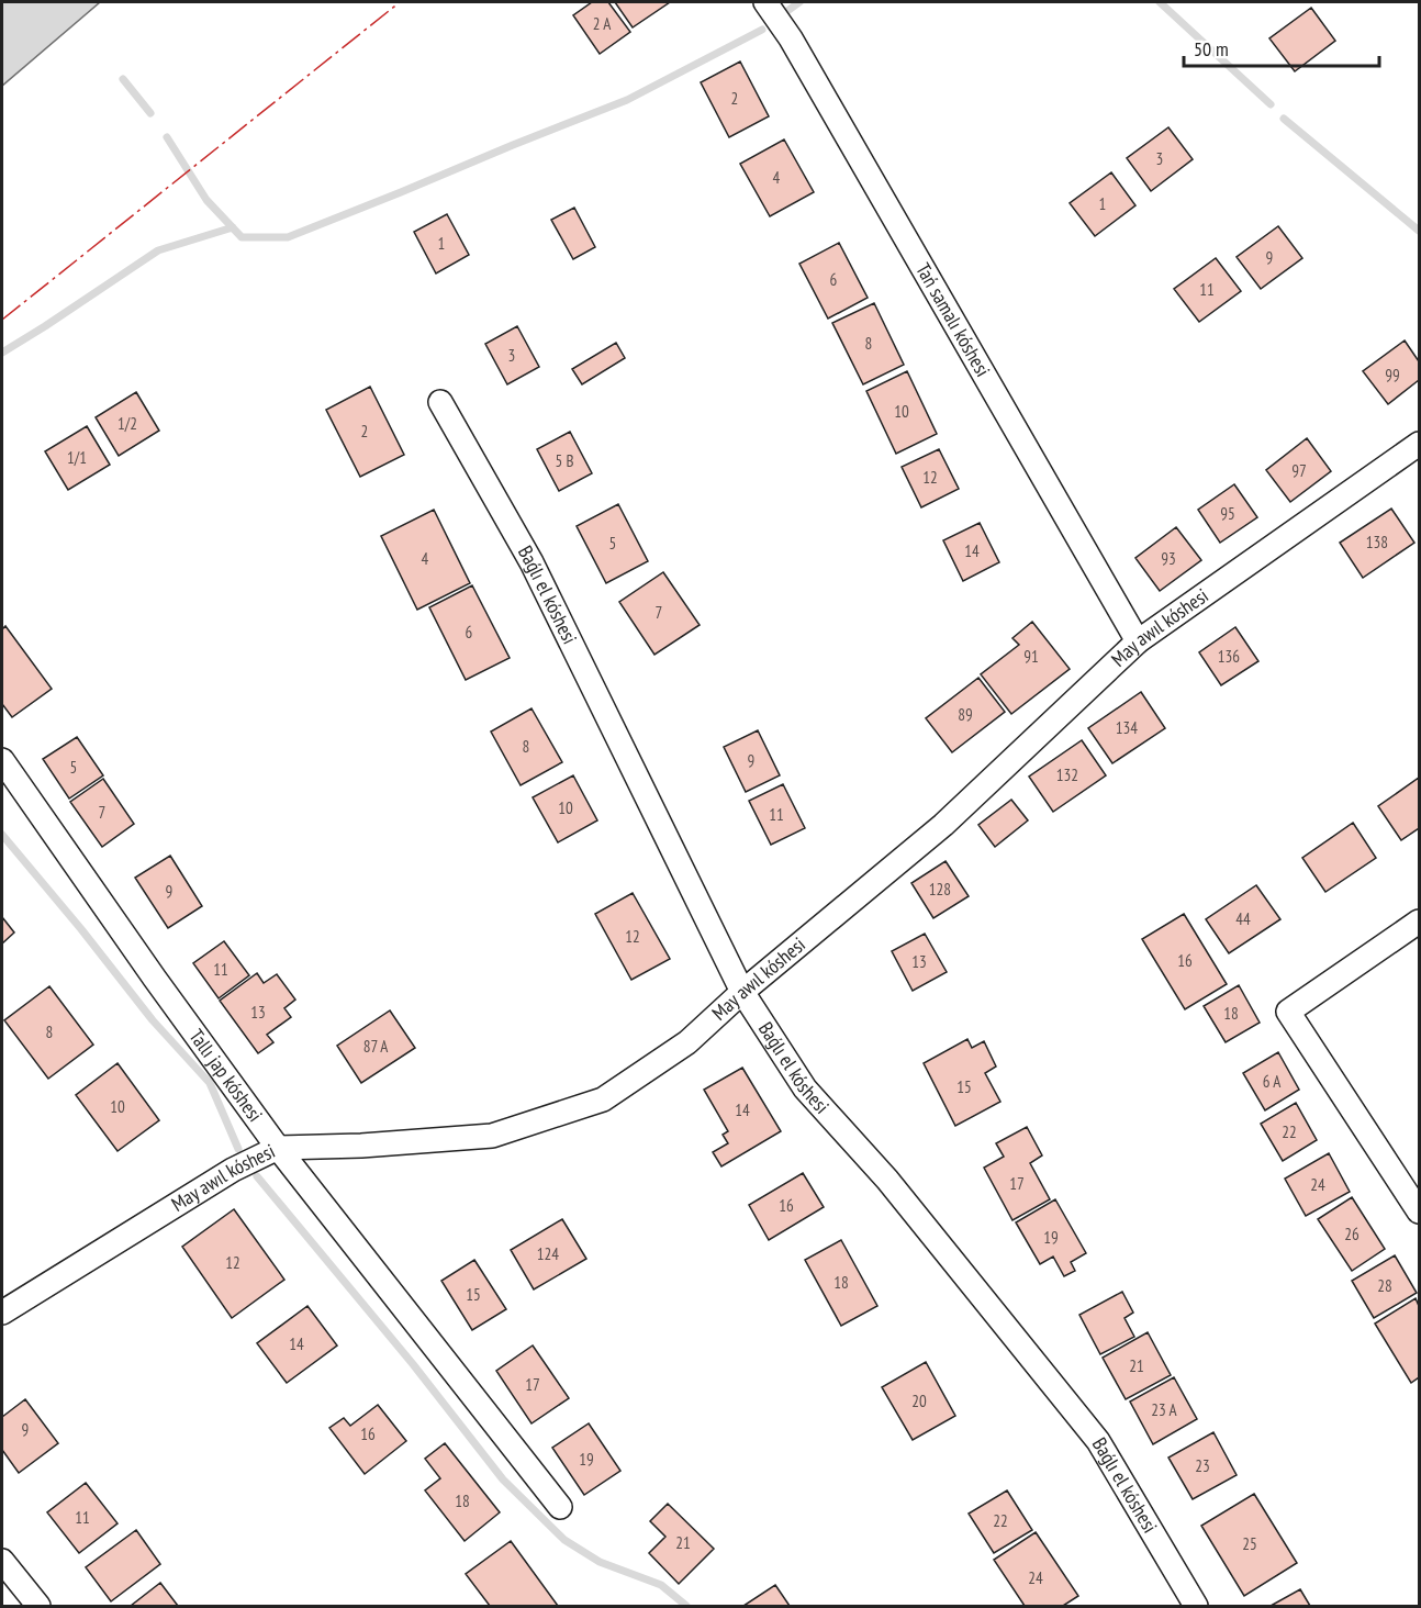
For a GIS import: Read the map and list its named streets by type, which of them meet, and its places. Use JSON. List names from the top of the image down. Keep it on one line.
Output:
{"streets":{"street":["Tań samalı kóshesi","Baǵlı el kóshesi","May awıl kóshesi","Tallı jap kóshesi"]},"crossings":[["Tań samalı kóshesi","May awıl kóshesi"],["Baǵlı el kóshesi","May awıl kóshesi"],["May awıl kóshesi","Tallı jap kóshesi"]],"house_numbers":["2 А","2","3","4","1","1","9","6","11","8","3","99","10","1/2","2","1/1","5 В","97","12","95","138","5","14","4","93","7","6","91","136","89","134","8","9","5","132","10","7","11","128","9","44","12","16","13","11","13","18","8","87 А","6 А","15","10","14","22","17","24","16","26","19","124","12","18","28","15","14","21","17","20","23 А","9","16","19","23","18","11","22","21","25","24"],"scale_bar":"50 m"}
